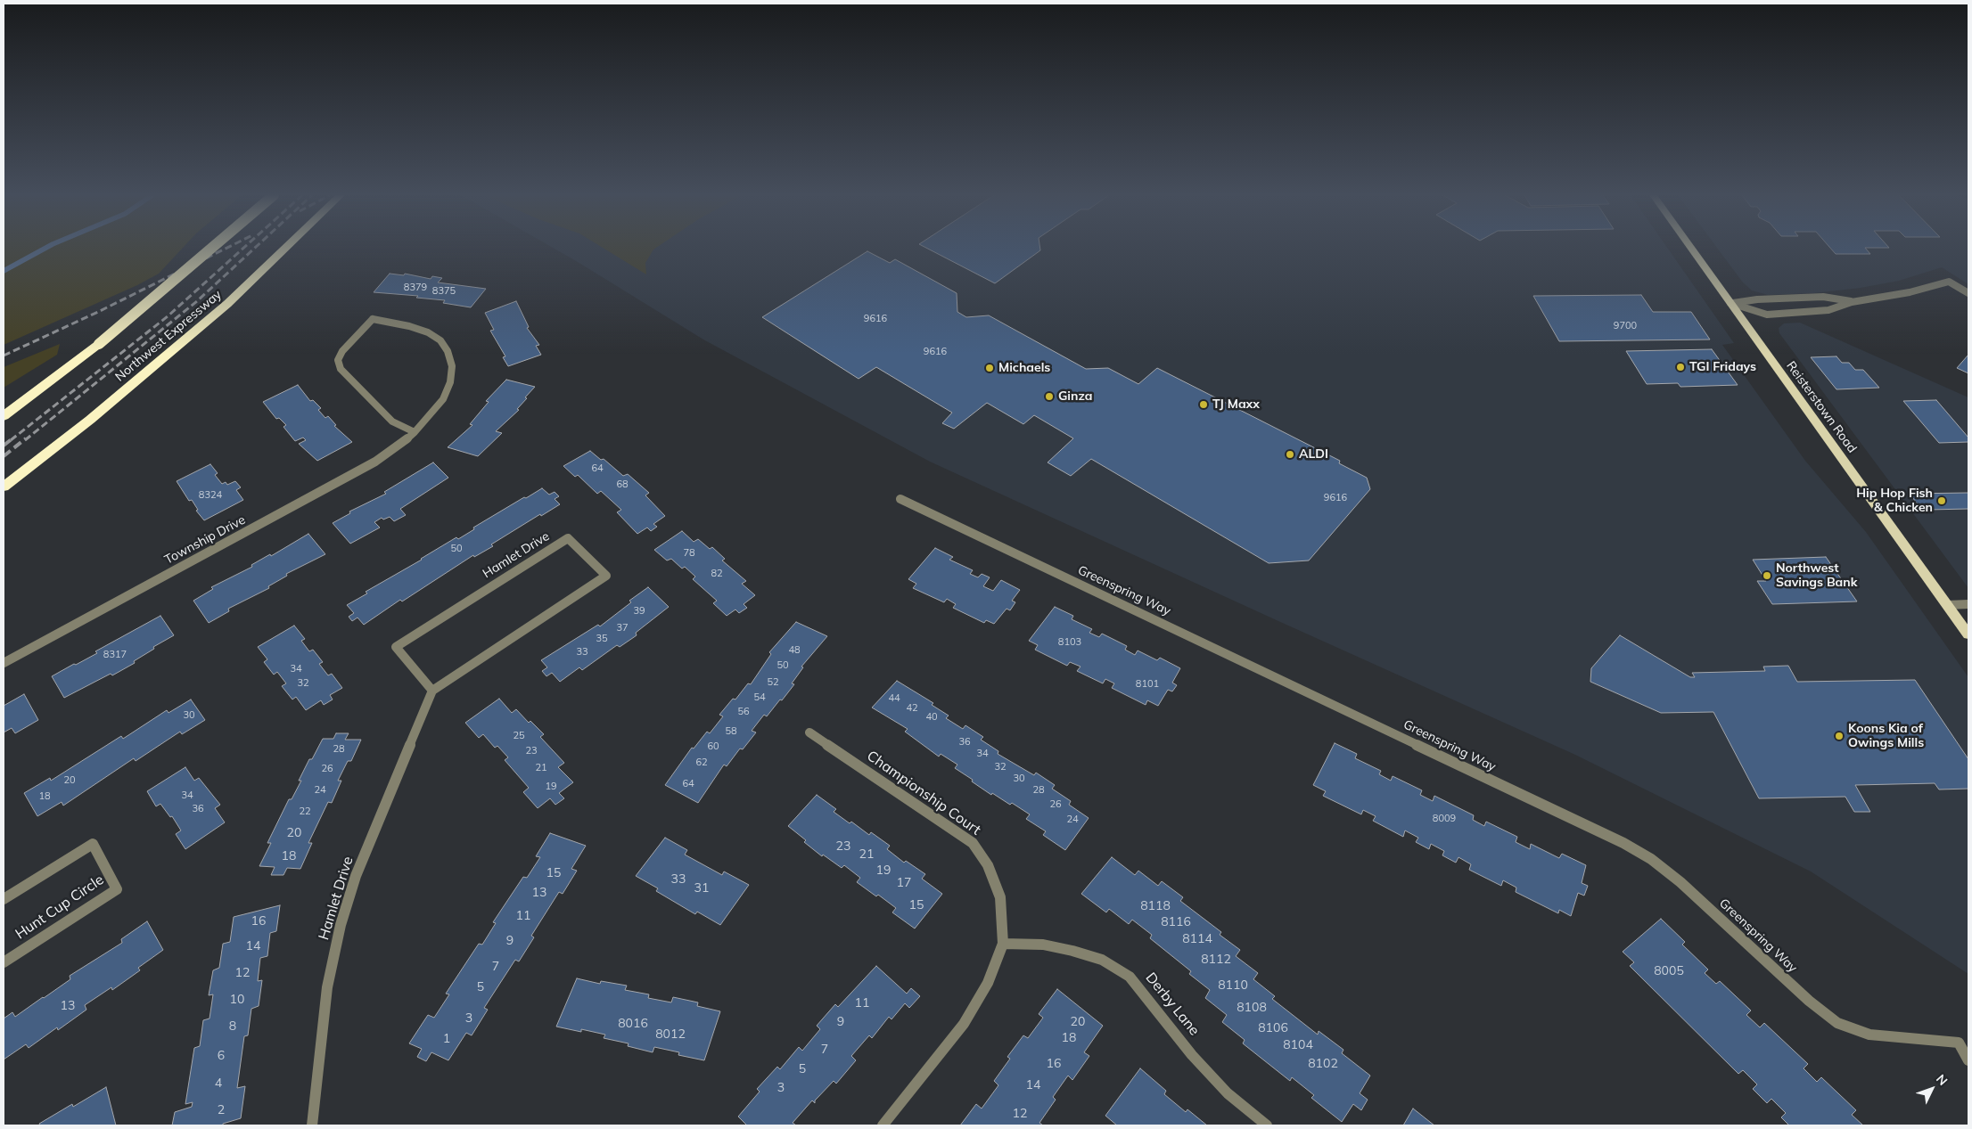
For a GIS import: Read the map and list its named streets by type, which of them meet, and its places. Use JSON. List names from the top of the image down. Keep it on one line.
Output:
{"streets":{"highway":["Northwest Expressway"],"main road":["Reisterstown Road"],"street":["Township Drive","Hamlet Drive","Greenspring Way","Championship Court","Hunt Cup Circle","Derby Lane"]},"crossings":[["Championship Court","Derby Lane"]],"places":["TGI Fridays","Michaels","Ginza","TJ Maxx","ALDI","Hip Hop Fish & Chicken","Northwest Savings Bank","Koons Kia of Owings Mills"],"house_numbers":["8379","8375","9616","9700","9616","64","68","8324","9616","50","78","82","39","37","35","8103","48","33","8317","50","34","52","32","8101","54","44","42","56","30","40","58","25","36","60","28","23","34","62","32","21","26","30","20","64","19","24","28","34","18","26","36","22","8009","24","20","23","21","18","19","15","33","17","31","13","15","8118","11","16","8116","8114","9","14","8112","7","8005","12","8110","5","10","11","13","8108","3","9","20","8016","8","8106","8012","18","1","8104","7","6","16","8102","5","4","14","3","2","12"],"north":"top right"}
